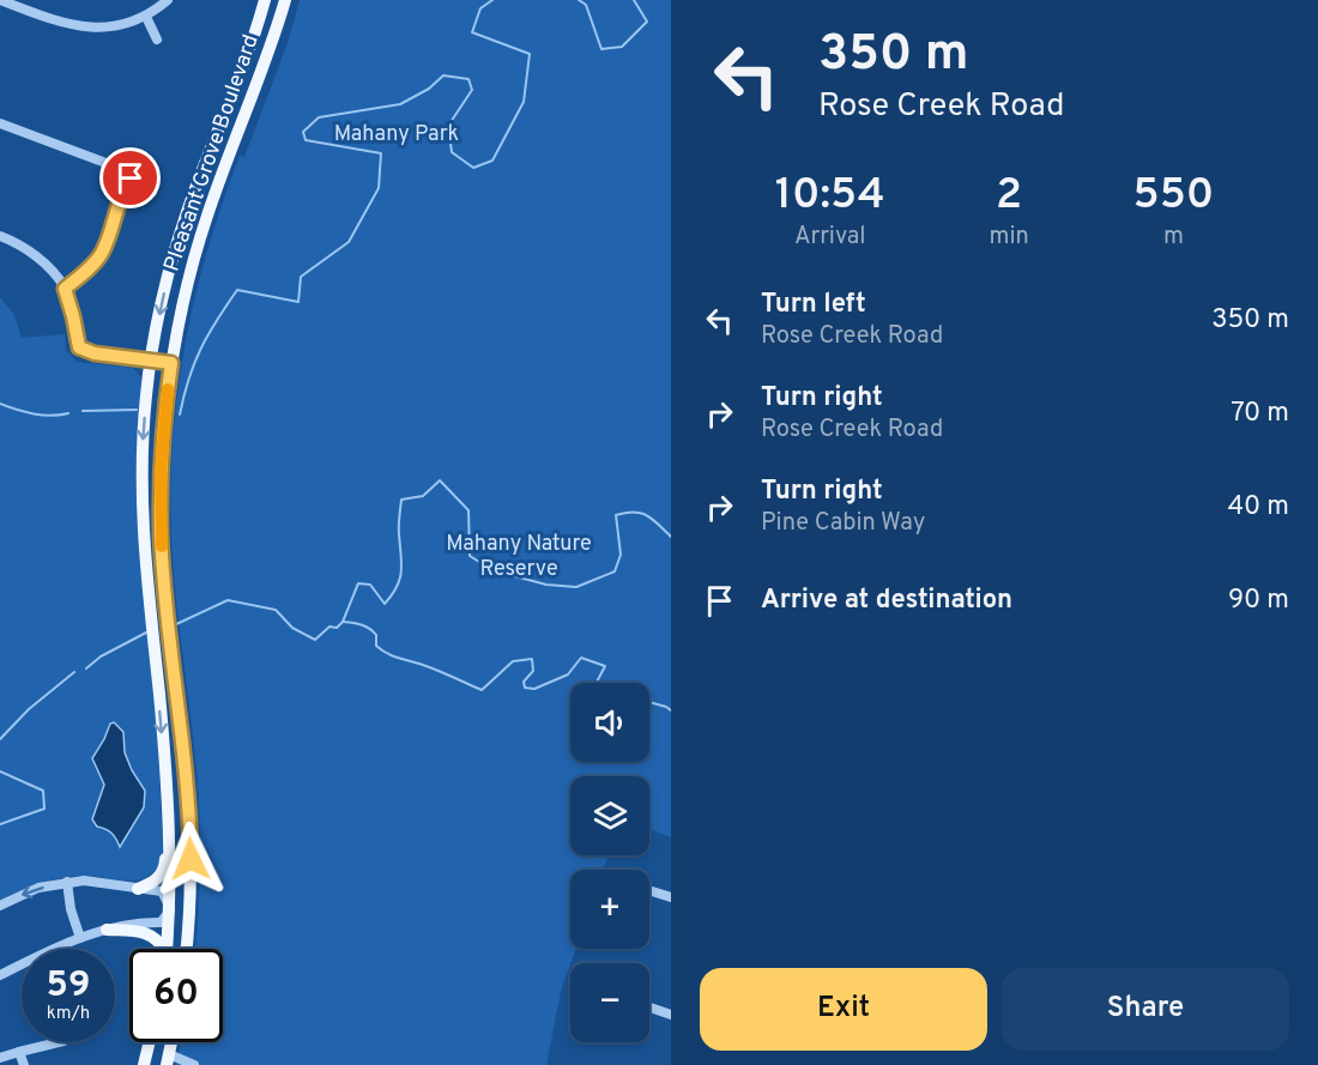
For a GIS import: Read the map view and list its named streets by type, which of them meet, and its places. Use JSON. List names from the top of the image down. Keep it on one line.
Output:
{"streets":{"main road":["Pleasant Grove Boulevard"]},"parks":["Mahany Park","Mahany Nature Reserve"],"page":{"turn":["350 m","Rose Creek Road"],"eta":["10:54","Arrival","2","min","550","m"],"list":[{"name":"Turn left","note":"Rose Creek Road","value":"350 m"},{"name":"Turn right","note":"Rose Creek Road","value":"70 m"},{"name":"Turn right","note":"Pine Cabin Way","value":"40 m"},{"name":"Arrive at destination","value":"90 m"}],"map_buttons":["+","−"],"speed":"59 km/h","limit":"60","buttons":["Exit","Share"]}}
